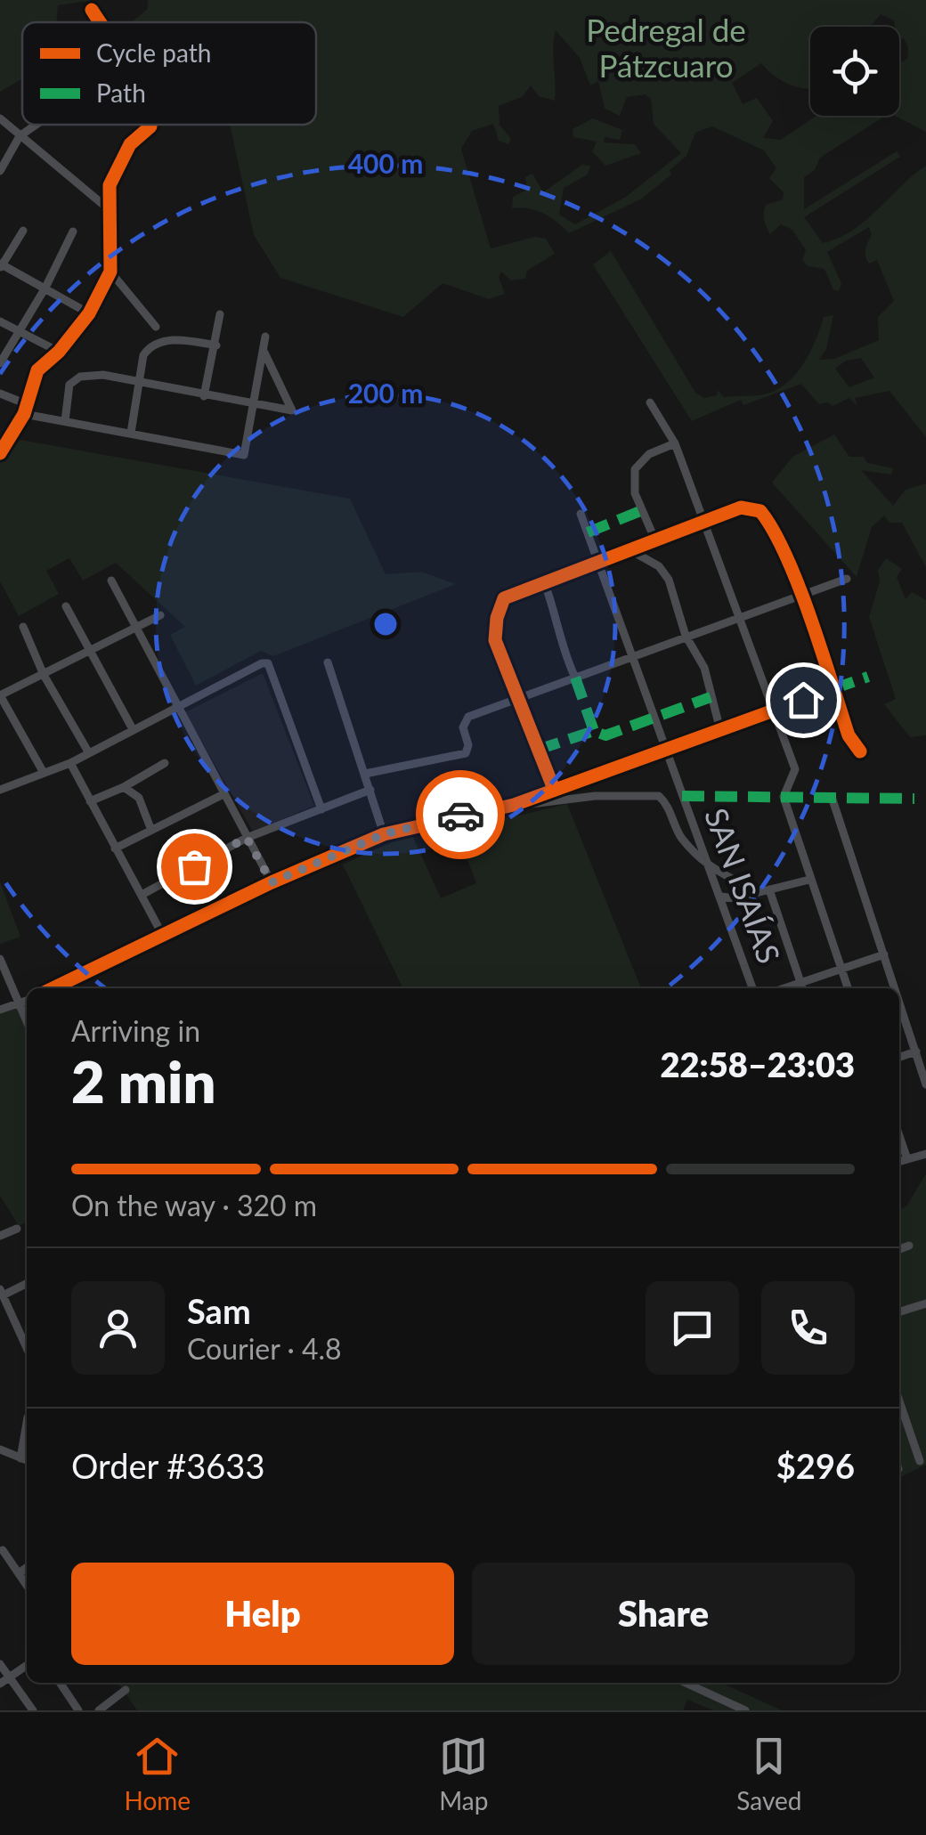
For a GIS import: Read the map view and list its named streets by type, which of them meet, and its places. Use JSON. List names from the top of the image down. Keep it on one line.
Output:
{"streets":{"street":["SAN ISAÍAS"]},"parks":["Pedregal de Pátzcuaro"],"legend":["Cycle path","Path"],"page":{"heading":["2 min","Arriving in","22:58–23:03"],"panel":["Sam","Courier · 4.8","Order #3633","$296"],"bar":"On the way · 320 m","buttons":["Help","Share"],"tabs":["Home","Map","Saved"]},"rings":["400 m","200 m"]}
